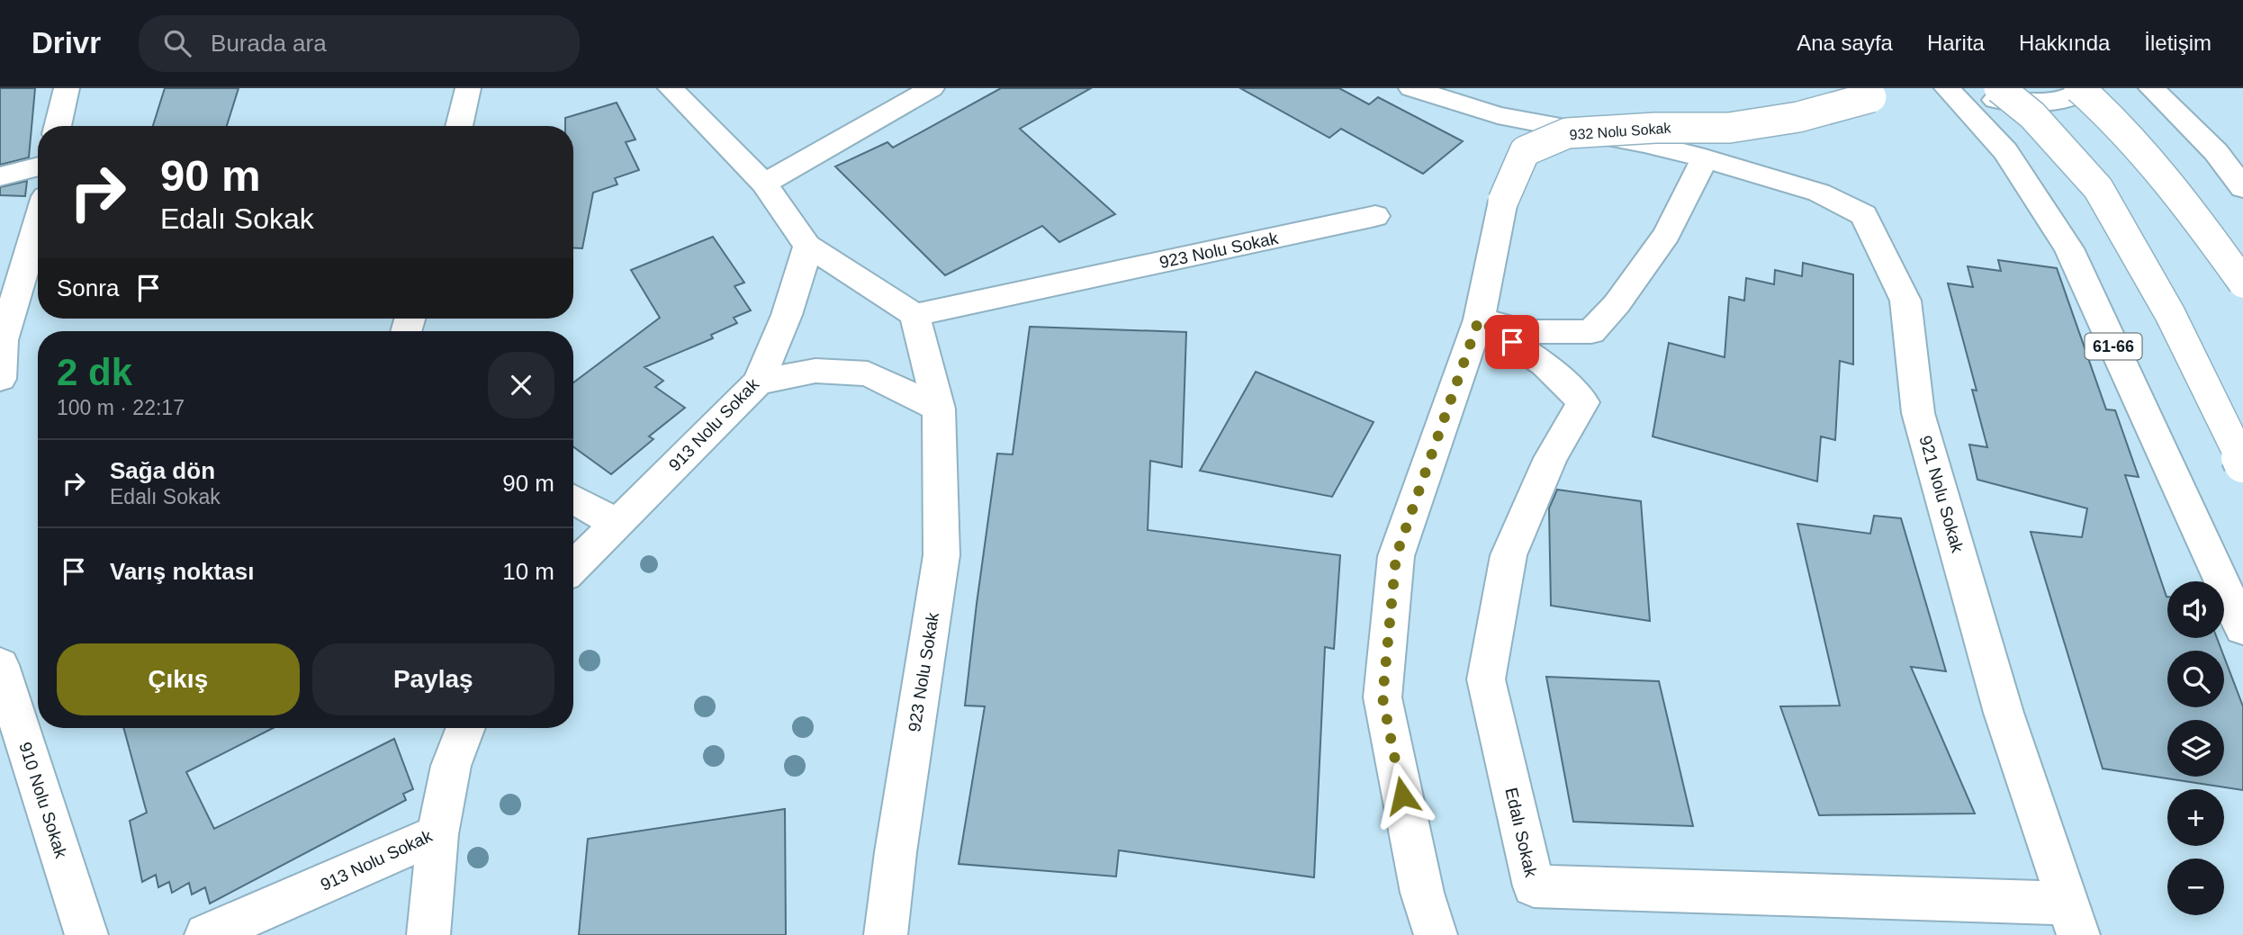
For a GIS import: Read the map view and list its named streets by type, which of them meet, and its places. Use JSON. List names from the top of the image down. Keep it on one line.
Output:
{"streets":{"street":["932 Nolu Sokak","923 Nolu Sokak","61-66","913 Nolu Sokak","921 Nolu Sokak","910 Nolu Sokak","Edalı Sokak"]},"crossings":[["932 Nolu Sokak","Edalı Sokak"],["921 Nolu Sokak","Edalı Sokak"]],"page":{"header":"Drivr","search":"Burada ara","nav":["Ana sayfa","Harita","Hakkında","İletişim"],"turn":["90 m","Edalı Sokak"],"then":"Sonra","heading":["2 dk","100 m · 22:17"],"list":[{"name":"Sağa dön","note":"Edalı Sokak","value":"90 m"},{"name":"Varış noktası","value":"10 m"}],"map_buttons":["+","−"],"buttons":["Çıkış","Paylaş"]}}
